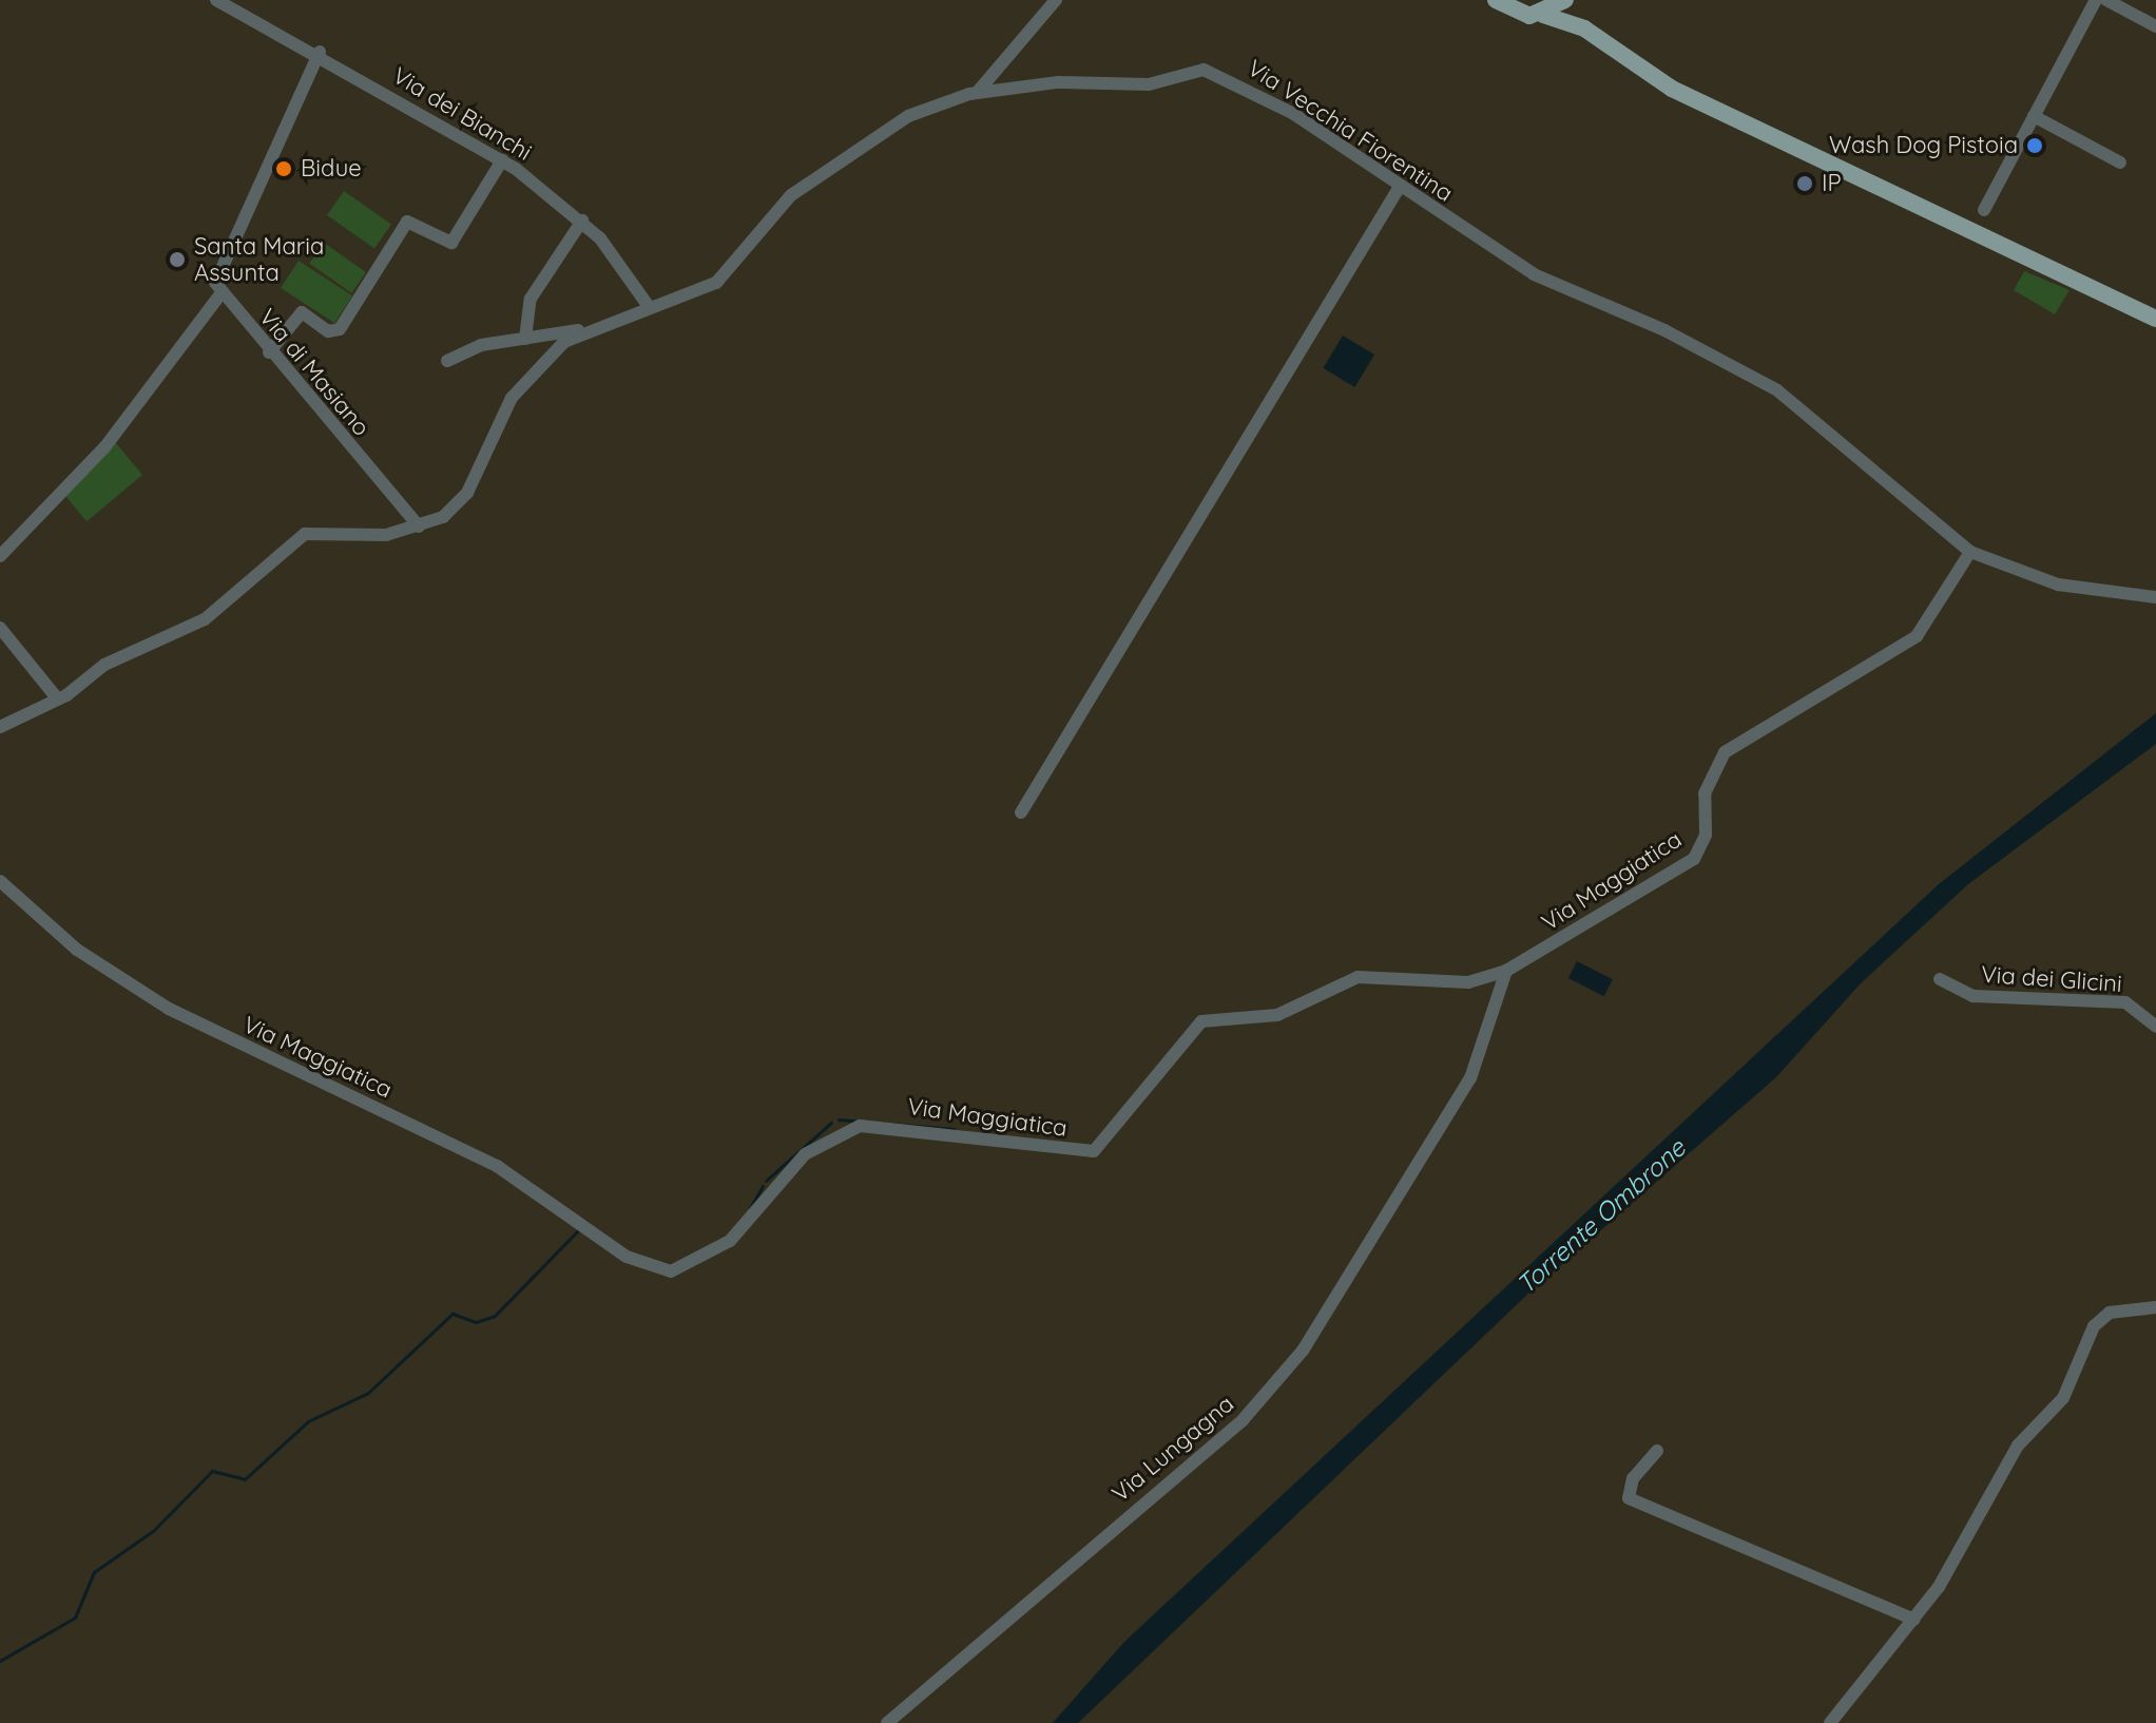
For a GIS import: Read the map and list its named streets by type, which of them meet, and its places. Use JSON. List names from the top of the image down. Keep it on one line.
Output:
{"streets":{"street":["Via dei Bianchi","Via Vecchia Fiorentina","Via di Masiano","Via Maggiatica","Via dei Glicini","Via Lungagna"]},"crossings":[["Via dei Bianchi","Via Vecchia Fiorentina"],["Via Vecchia Fiorentina","Via di Masiano"],["Via Vecchia Fiorentina","Via Maggiatica"],["Via Maggiatica","Via Lungagna"]],"water":["Torrente Ombrone"],"places":["Wash Dog Pistoia","Bidue","IP","Santa Maria Assunta"]}
